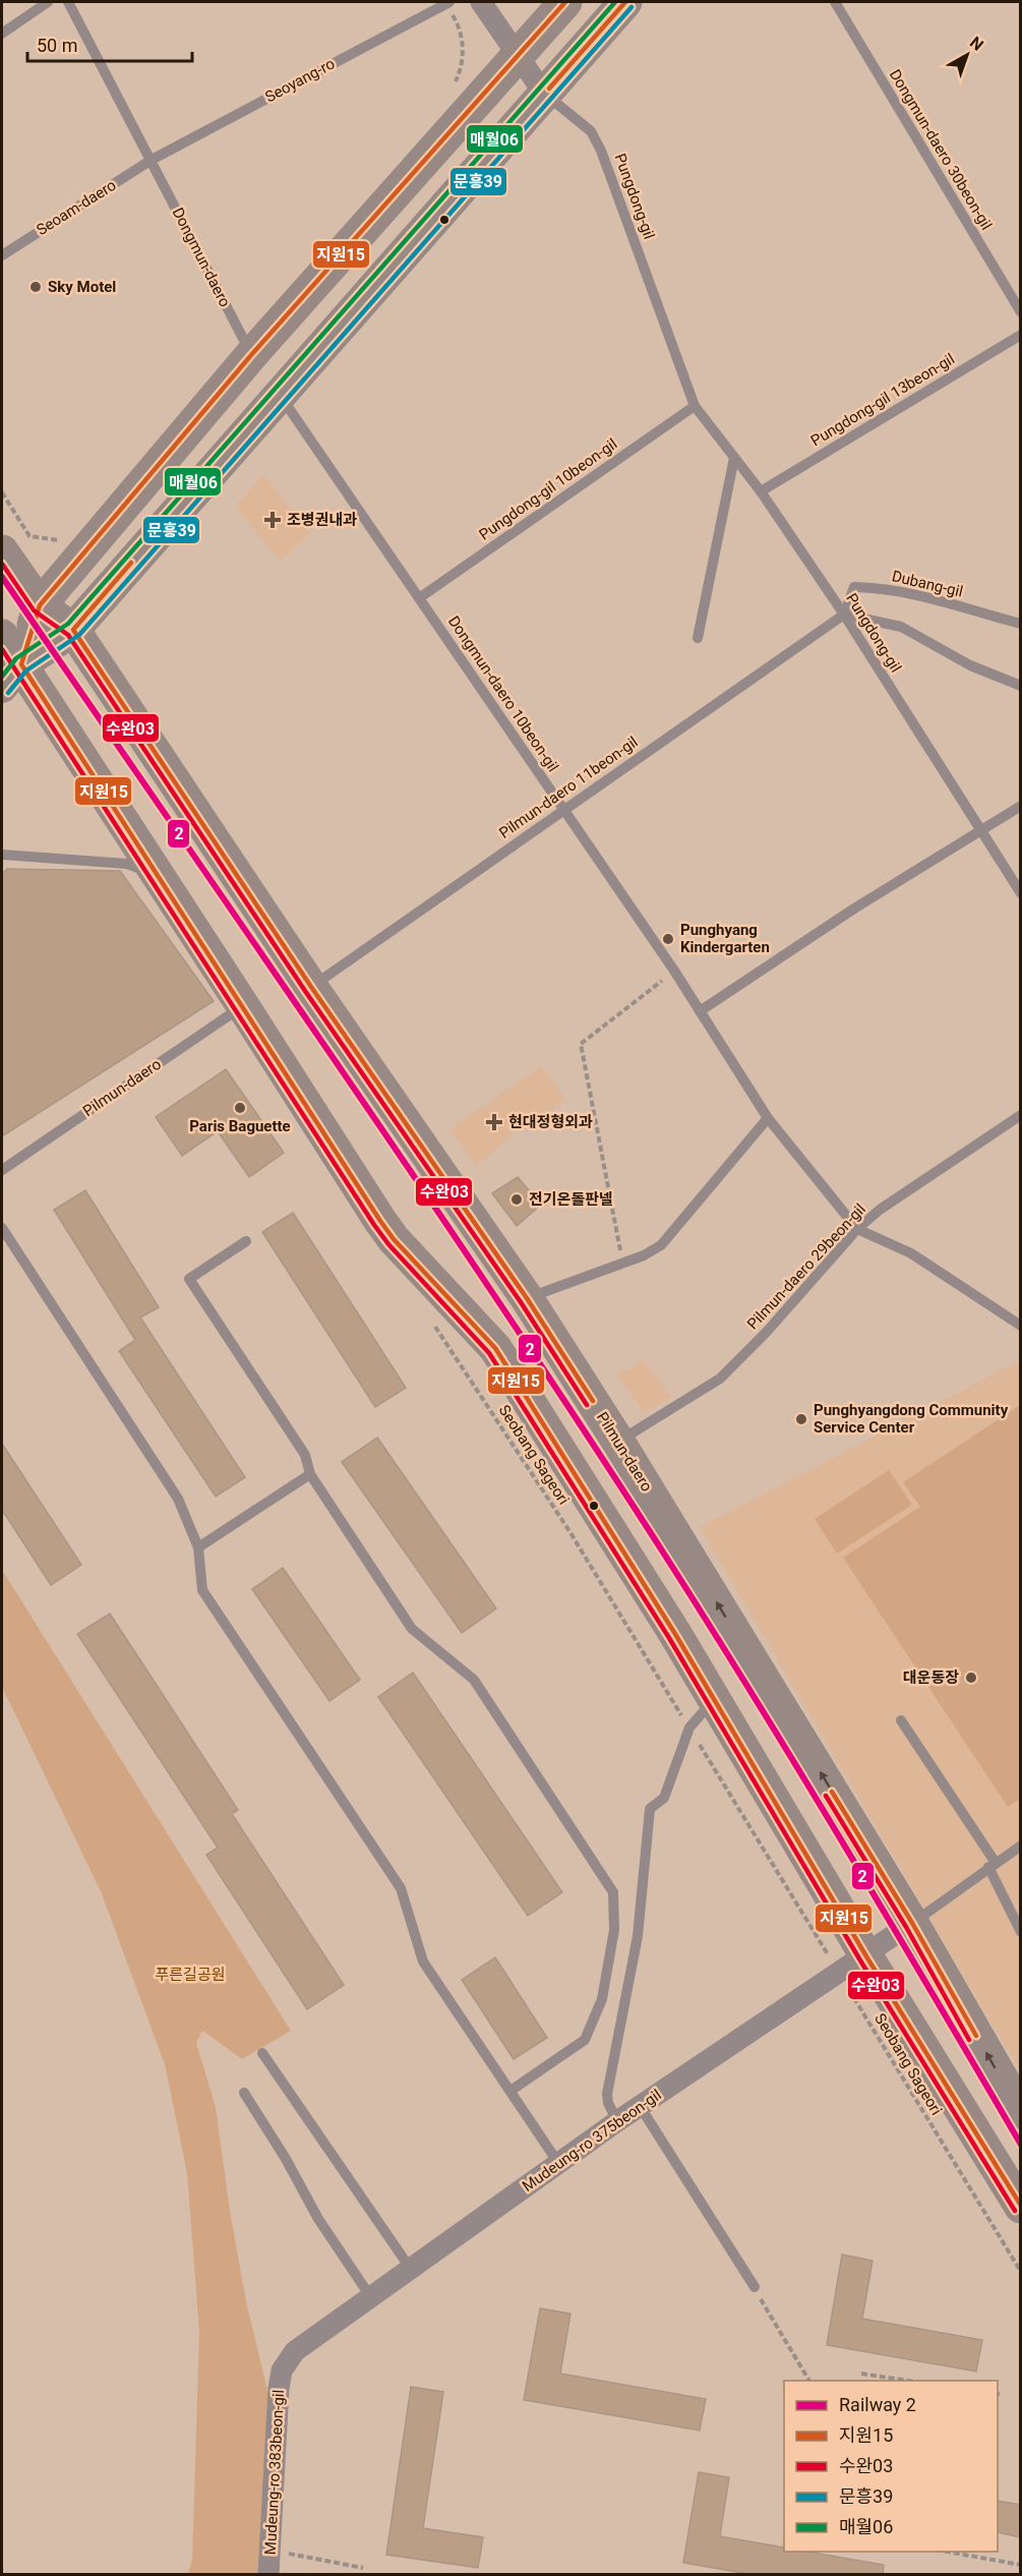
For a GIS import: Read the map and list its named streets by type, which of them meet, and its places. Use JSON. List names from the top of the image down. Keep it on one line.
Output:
{"streets":{"main road":["Pilmun-daero"],"street":["Mudeung-ro 375beon-gil","Mudeung-ro 383beon-gil"],"lane":["Seoyang-ro","Dongmun-daero 30beon-gil","Pungdong-gil","Seoam-daero","Dongmun-daero","Pungdong-gil 13beon-gil","Pungdong-gil 10beon-gil","Dubang-gil","Dongmun-daero 10beon-gil","Pilmun-daero 11beon-gil","Pilmun-daero 29beon-gil"],"path":["Seobang Sageori"]},"crossings":[["Seoyang-ro","Seoam-daero"],["Seoyang-ro","Dongmun-daero"],["Pungdong-gil","Pungdong-gil 13beon-gil"],["Pungdong-gil","Pungdong-gil 10beon-gil"],["Pungdong-gil","Dubang-gil"],["Pungdong-gil","Pilmun-daero 11beon-gil"],["Seoam-daero","Dongmun-daero"],["Pungdong-gil 10beon-gil","Dongmun-daero 10beon-gil"],["Dubang-gil","Pilmun-daero 11beon-gil"],["Dongmun-daero 10beon-gil","Pilmun-daero 11beon-gil"],["Dongmun-daero 10beon-gil","Pilmun-daero 29beon-gil"],["Pilmun-daero 11beon-gil","Pilmun-daero"],["Pilmun-daero","Pilmun-daero 29beon-gil"],["Pilmun-daero","Mudeung-ro 375beon-gil"],["Seobang Sageori","Mudeung-ro 375beon-gil"],["Mudeung-ro 375beon-gil","Mudeung-ro 383beon-gil"]],"parks":["푸른길공원"],"places":{"other":["Sky Motel","Punghyang Kindergarten","Paris Baguette","전기온돌판넬","Punghyangdong Community Service Center","대운동장"],"health":["조병권내과","현대정형외과"]},"lines":["transit line 지원15","transit line 매월06","transit line 문흥39","transit line 수완03","rail line 2"],"legend":["Railway 2","지원15","수완03","문흥39","매월06"],"scale_bar":"50 m","north":"top right"}
